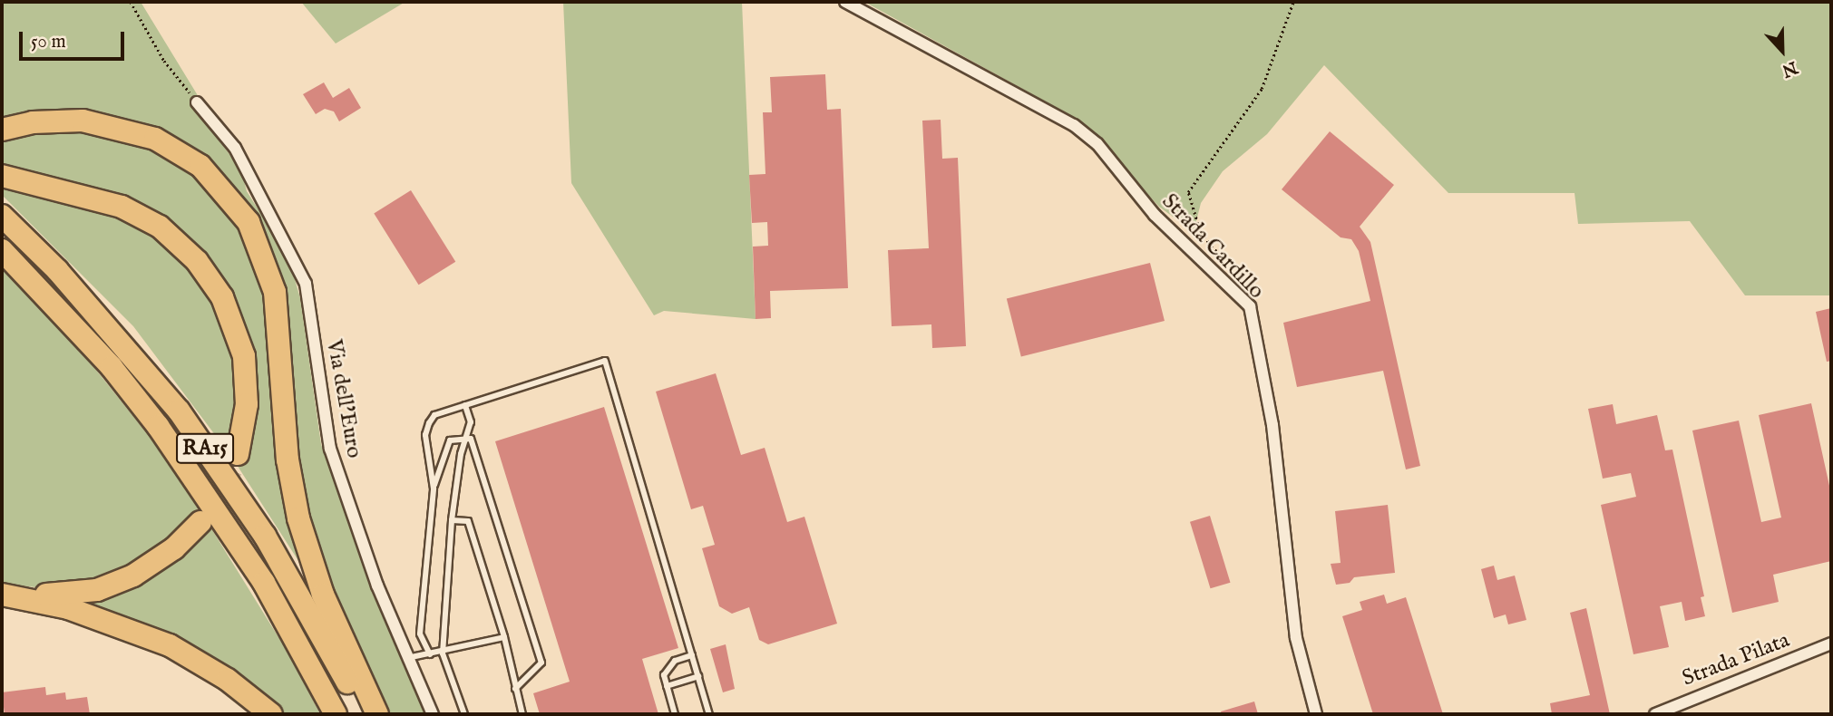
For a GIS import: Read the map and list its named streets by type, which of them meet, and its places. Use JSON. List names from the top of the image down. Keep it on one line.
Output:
{"streets":{"highway":["RA15"],"street":["Strada Cardillo","Via dell'Euro","Strada Pilata"]},"scale_bar":"50 m","north":"bottom"}
